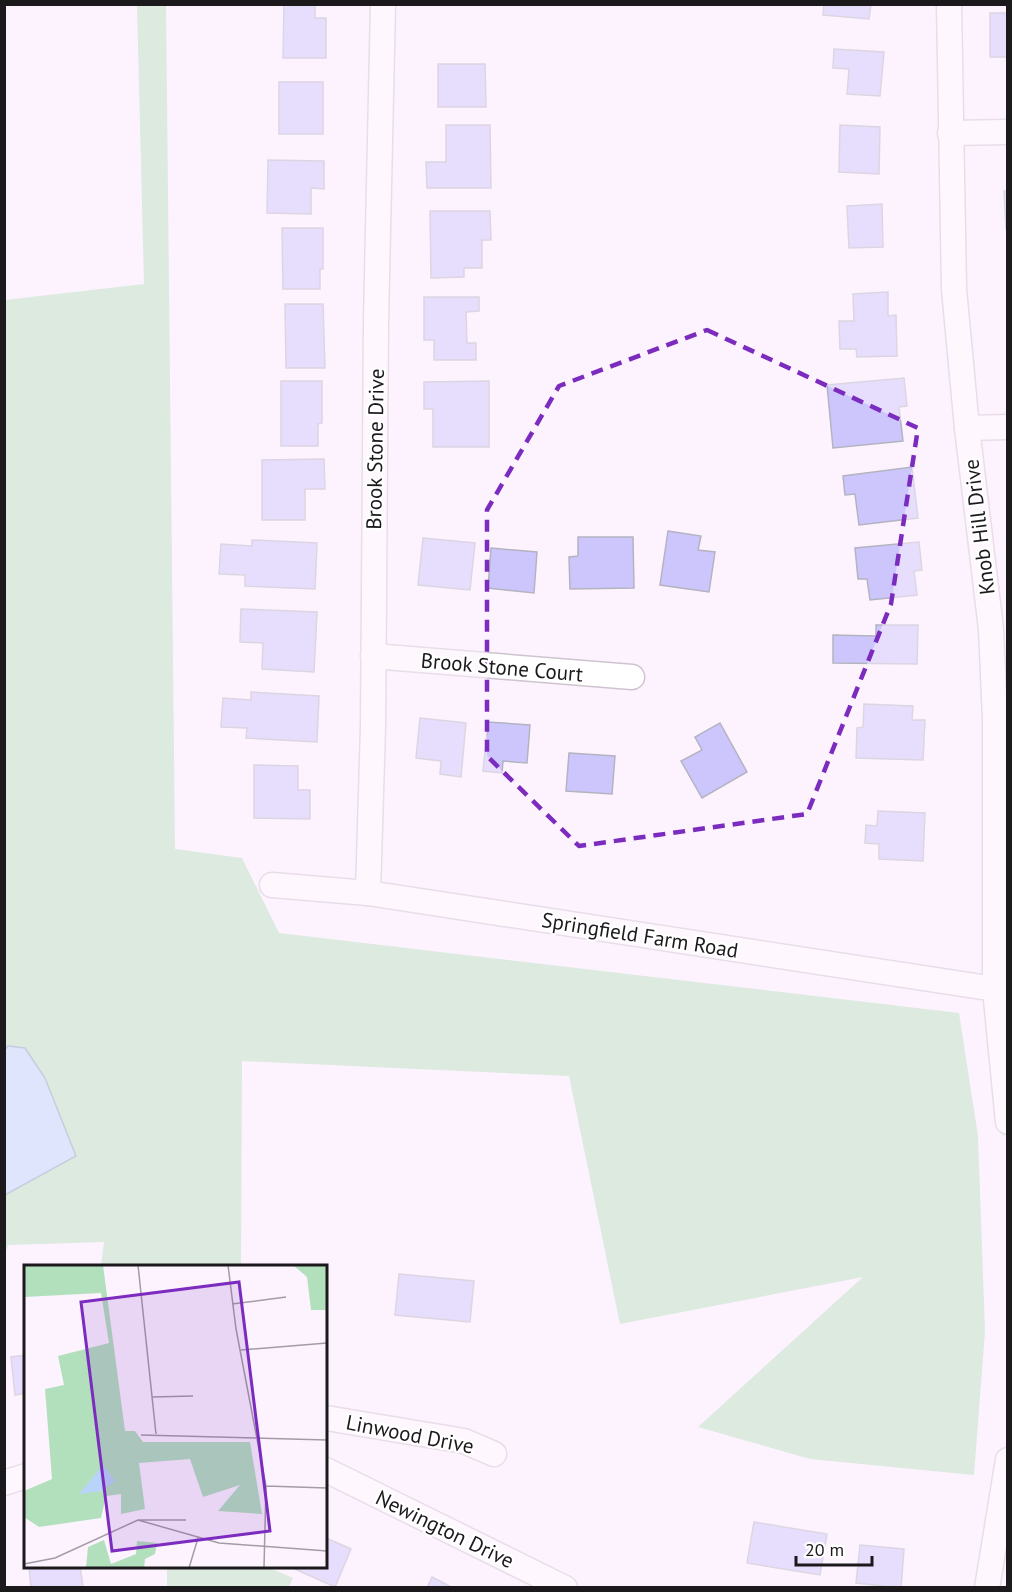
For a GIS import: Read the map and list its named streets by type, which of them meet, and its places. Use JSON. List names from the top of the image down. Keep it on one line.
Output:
{"streets":{"street":["Brook Stone Drive","Knob Hill Drive","Brook Stone Court","Springfield Farm Road","Linwood Drive","Newington Drive"]},"crossings":[["Brook Stone Drive","Brook Stone Court"],["Brook Stone Drive","Springfield Farm Road"],["Knob Hill Drive","Springfield Farm Road"]],"scale_bar":"20 m"}
